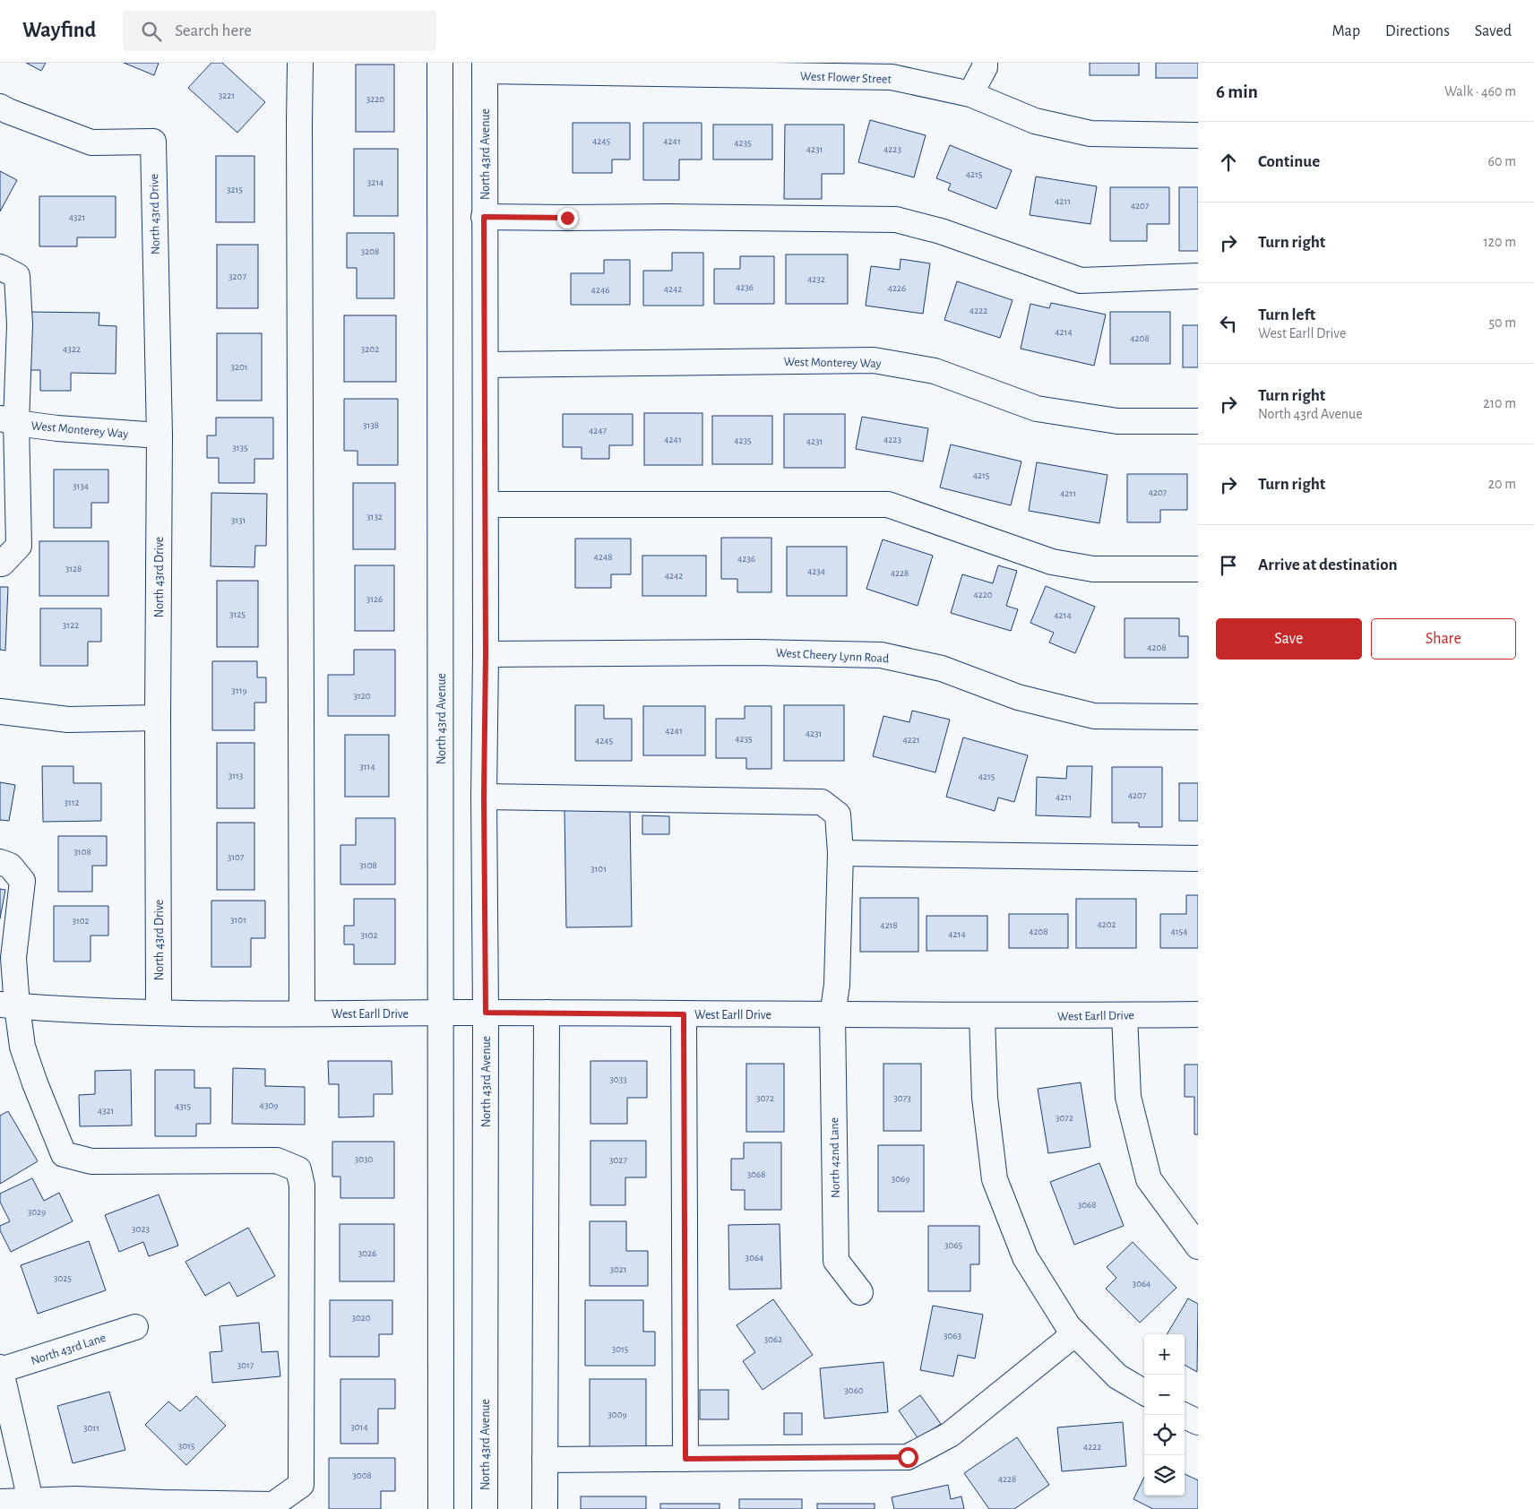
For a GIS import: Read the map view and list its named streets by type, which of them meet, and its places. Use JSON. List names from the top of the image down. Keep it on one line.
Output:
{"streets":{"street":["West Flower Street","North 43rd Avenue","North 43rd Drive","West Monterey Way","West Cheery Lynn Road","West Earll Drive","North 42nd Lane","North 43rd Lane"]},"crossings":[["West Flower Street","North 43rd Avenue"],["North 43rd Avenue","West Monterey Way"],["North 43rd Avenue","West Cheery Lynn Road"],["North 43rd Avenue","West Earll Drive"],["North 43rd Avenue","North 42nd Lane"],["North 43rd Drive","West Monterey Way"],["North 43rd Drive","West Earll Drive"],["West Earll Drive","North 42nd Lane"]],"house_numbers":["3221","3220","4245","4241","4235","4231","4223","4215","3214","3215","4211","4207","4321","3208","3207","4232","4236","4226","4242","4246","4222","4214","4208","4322","3202","3201","3138","4247","4241","4223","4235","4231","3135","4215","3134","4207","4211","3132","3131","4248","4236","3128","4234","4228","4242","4220","3126","3125","4214","3122","4208","3119","3120","4241","4231","4235","4221","4245","3114","3113","4215","4207","4211","3112","3108","3107","3108","3101","3101","3102","4202","4218","4208","4154","4214","3102","3033","3072","3073","4309","4315","4321","3072","3030","3027","3068","3069","3068","3029","3023","3065","3026","3064","3021","3025","3064","3020","3063","3062","3015","3017","3060","3009","3014","3011","3015","4222","3008","4228"],"page":{"header":"Wayfind","search":"Search here","nav":["Map","Directions","Saved"],"heading":["6 min","Walk · 460 m"],"list":[["Continue","60 m"],["Turn right","120 m"],["Turn left","West Earll Drive","50 m"],["Turn right","North 43rd Avenue","210 m"],["Turn right","20 m"],"Arrive at destination"],"buttons":["Save","Share"],"map_buttons":["+","−"]}}
